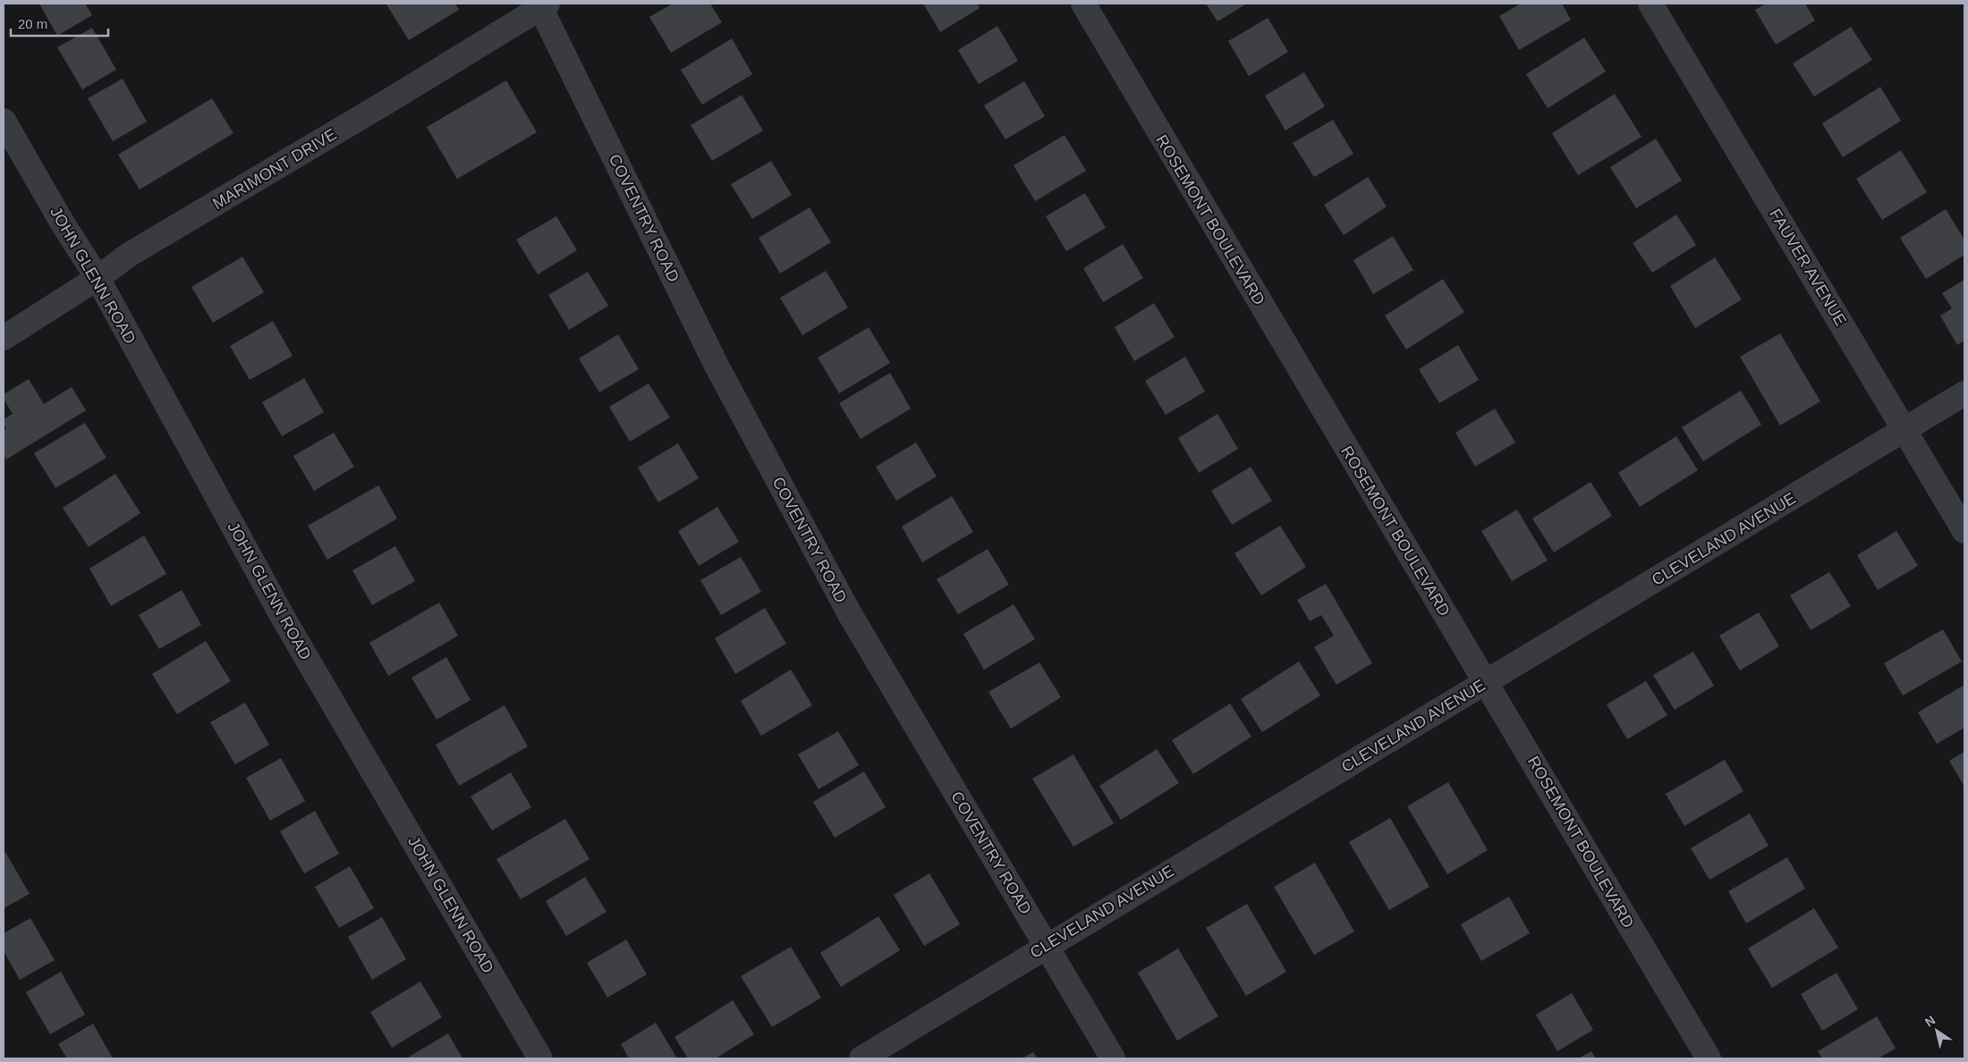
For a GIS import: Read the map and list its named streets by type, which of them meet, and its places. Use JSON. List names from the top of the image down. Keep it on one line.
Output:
{"streets":{"street":["MARIMONT DRIVE","COVENTRY ROAD","ROSEMONT BOULEVARD","FAUVER AVENUE","JOHN GLENN ROAD","CLEVELAND AVENUE"]},"crossings":[["MARIMONT DRIVE","COVENTRY ROAD"],["MARIMONT DRIVE","JOHN GLENN ROAD"],["COVENTRY ROAD","CLEVELAND AVENUE"],["ROSEMONT BOULEVARD","CLEVELAND AVENUE"],["FAUVER AVENUE","CLEVELAND AVENUE"]],"scale_bar":"20 m","north":"top left"}
